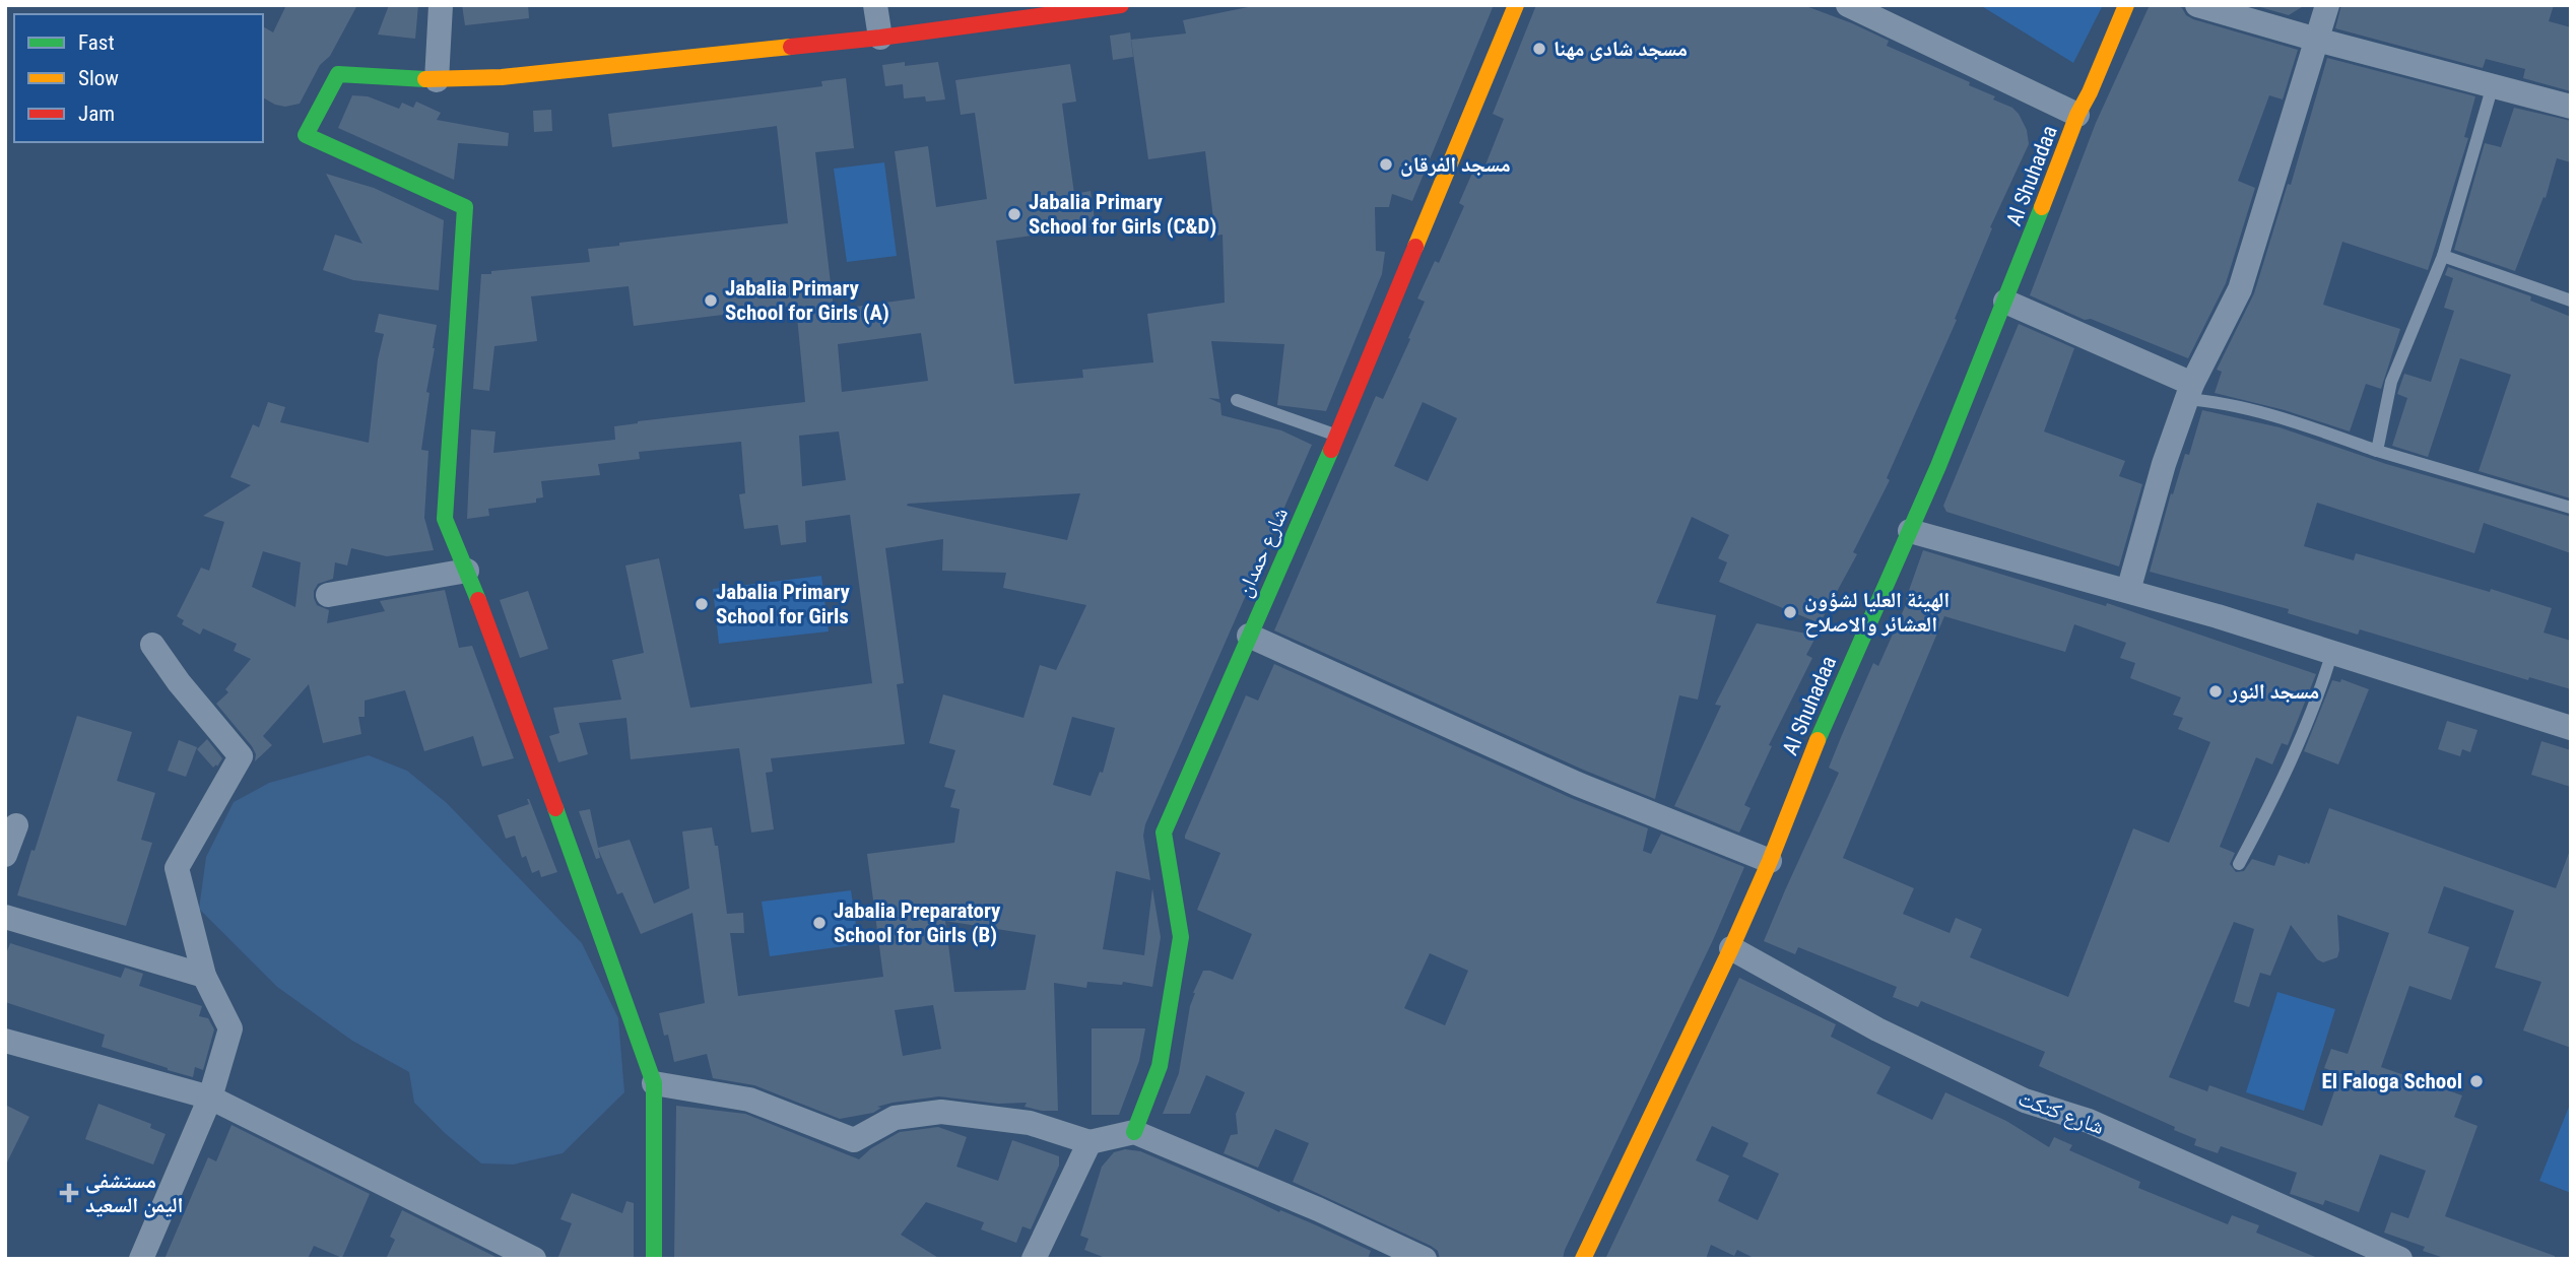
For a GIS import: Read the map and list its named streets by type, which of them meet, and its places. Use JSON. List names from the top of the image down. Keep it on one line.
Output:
{"streets":{"street":["Al Shuhadaa","شارع حمدان","شارع كتكت"]},"crossings":[["Al Shuhadaa","شارع كتكت"]],"places":{"other":["مسجد شادى مهنا","مسجد الفرقان","Jabalia Primary School for Girls (C&D)","Jabalia Primary School for Girls (A)","Jabalia Primary School for Girls","الهيئة العليا لشؤون العشائر والاصلاح","مسجد النور","Jabalia Preparatory School for Girls (B)","El Faloga School"],"health":["مستشفى اليمن السعيد"]},"legend":["Fast","Slow","Jam"]}
